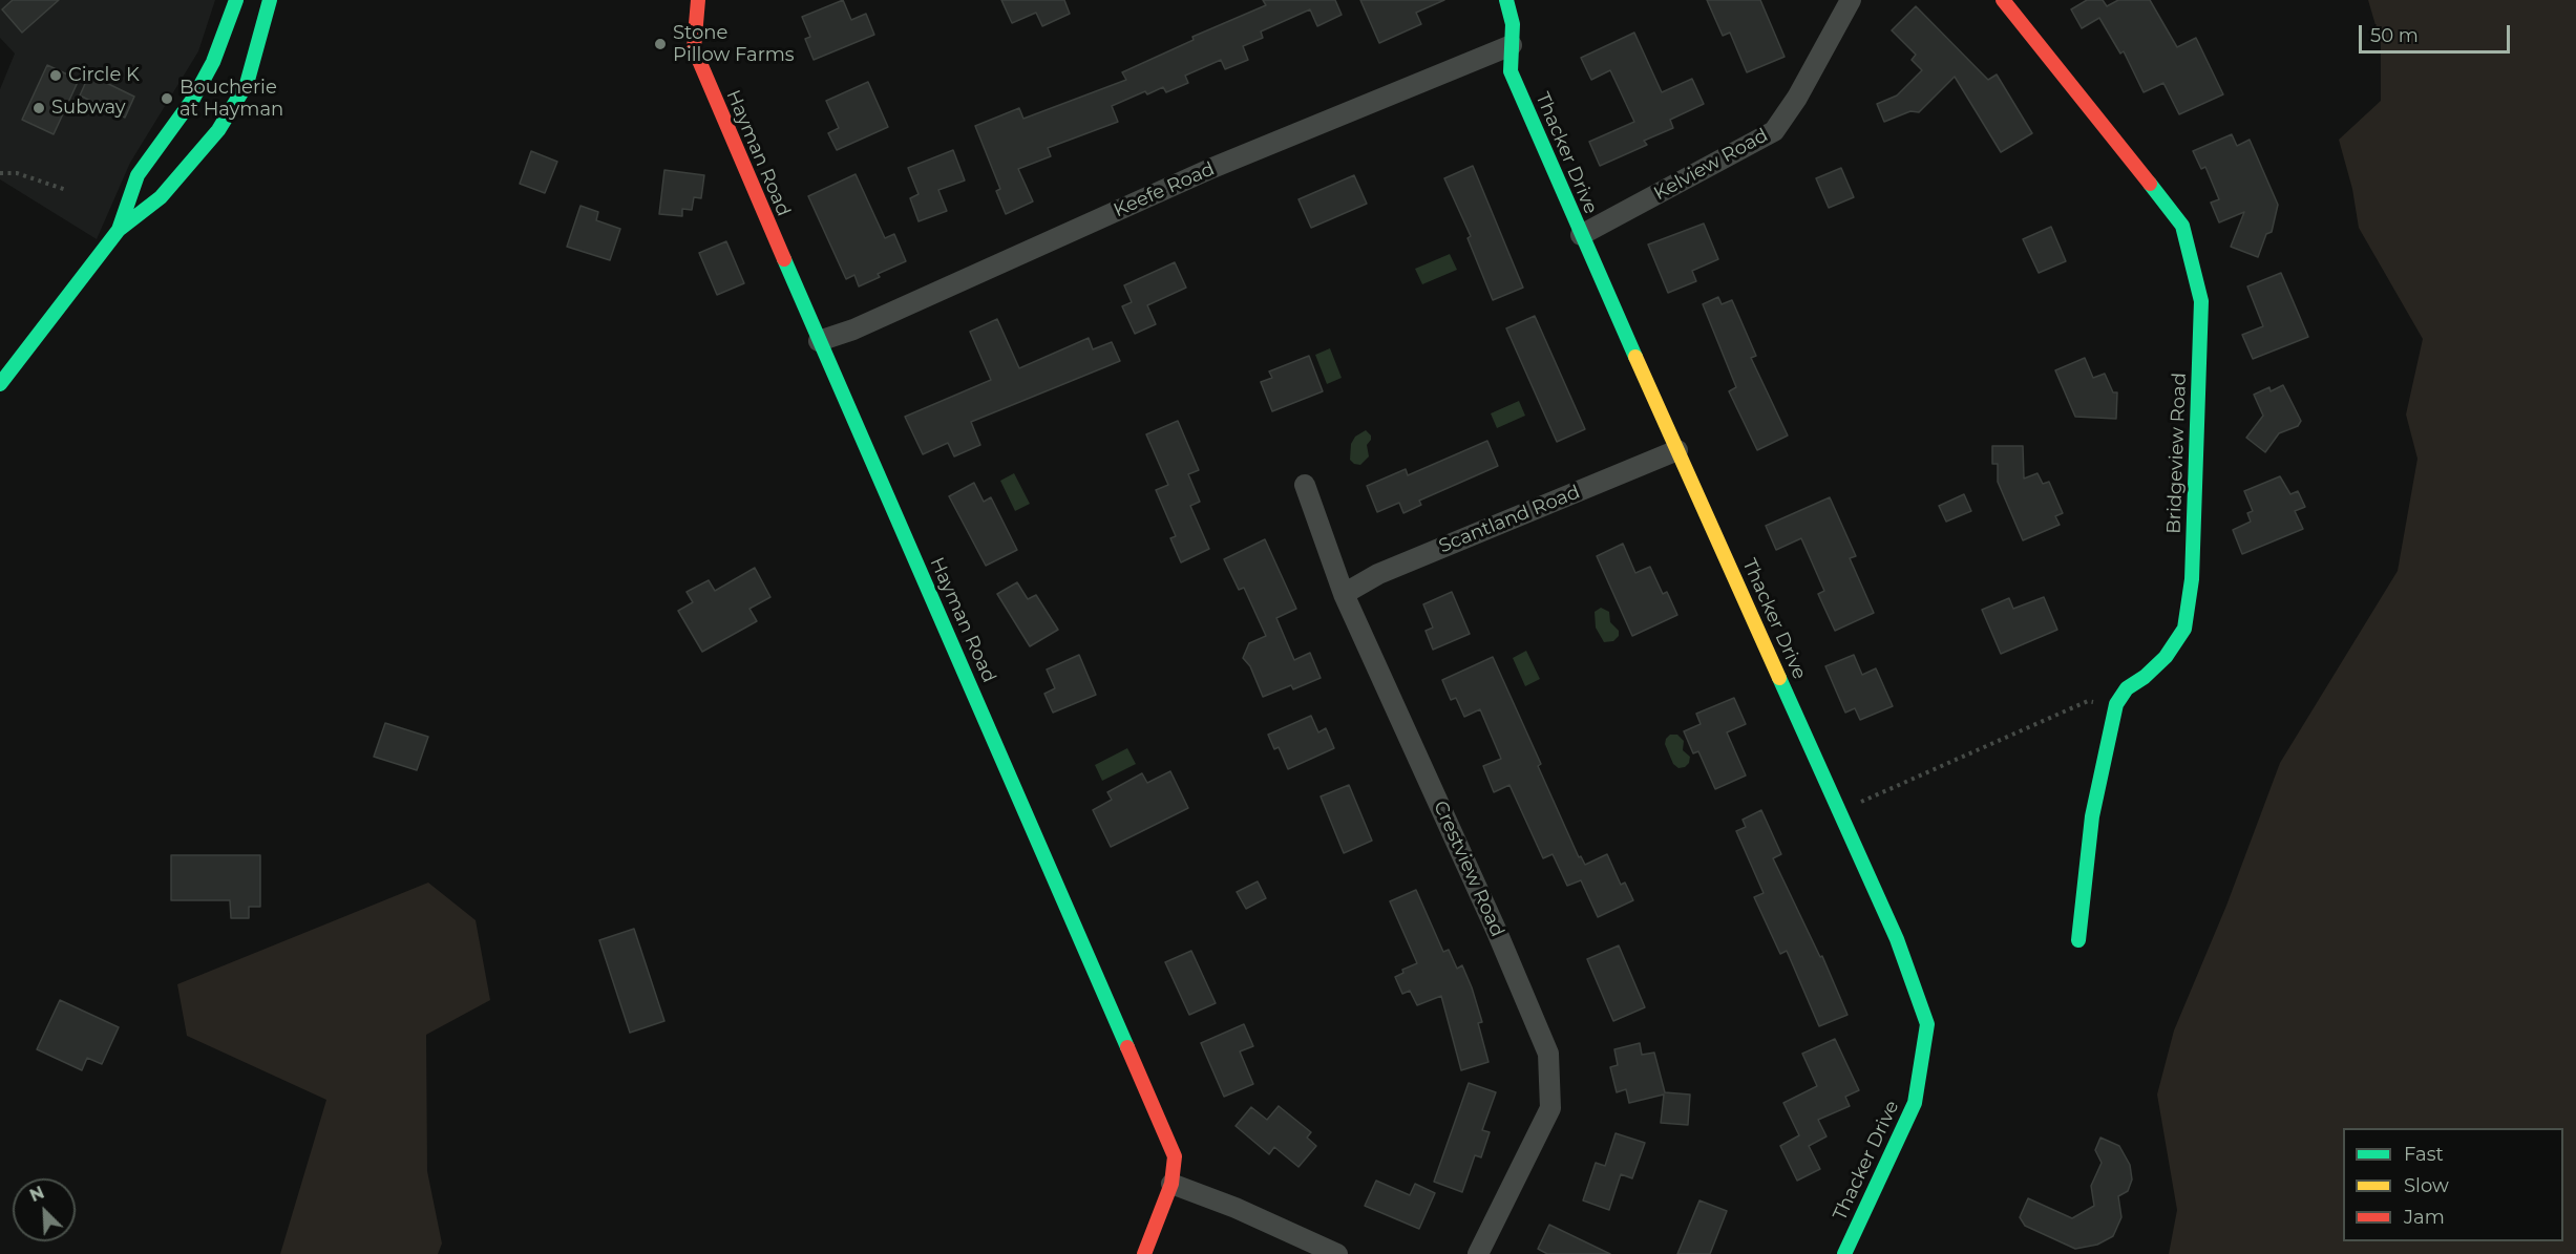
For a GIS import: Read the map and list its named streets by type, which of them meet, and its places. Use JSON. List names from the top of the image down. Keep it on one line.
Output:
{"streets":{"street":["Hayman Road","Thacker Drive","Kelview Road","Keefe Road","Bridgeview Road","Scantland Road","Crestview Road"]},"crossings":[["Hayman Road","Keefe Road"],["Thacker Drive","Kelview Road"],["Thacker Drive","Keefe Road"],["Thacker Drive","Scantland Road"],["Scantland Road","Crestview Road"]],"places":["Stone Pillow Farms","Circle K","Boucherie at Hayman","Subway"],"legend":["Fast","Slow","Jam"],"scale_bar":"50 m","north":"top left"}
